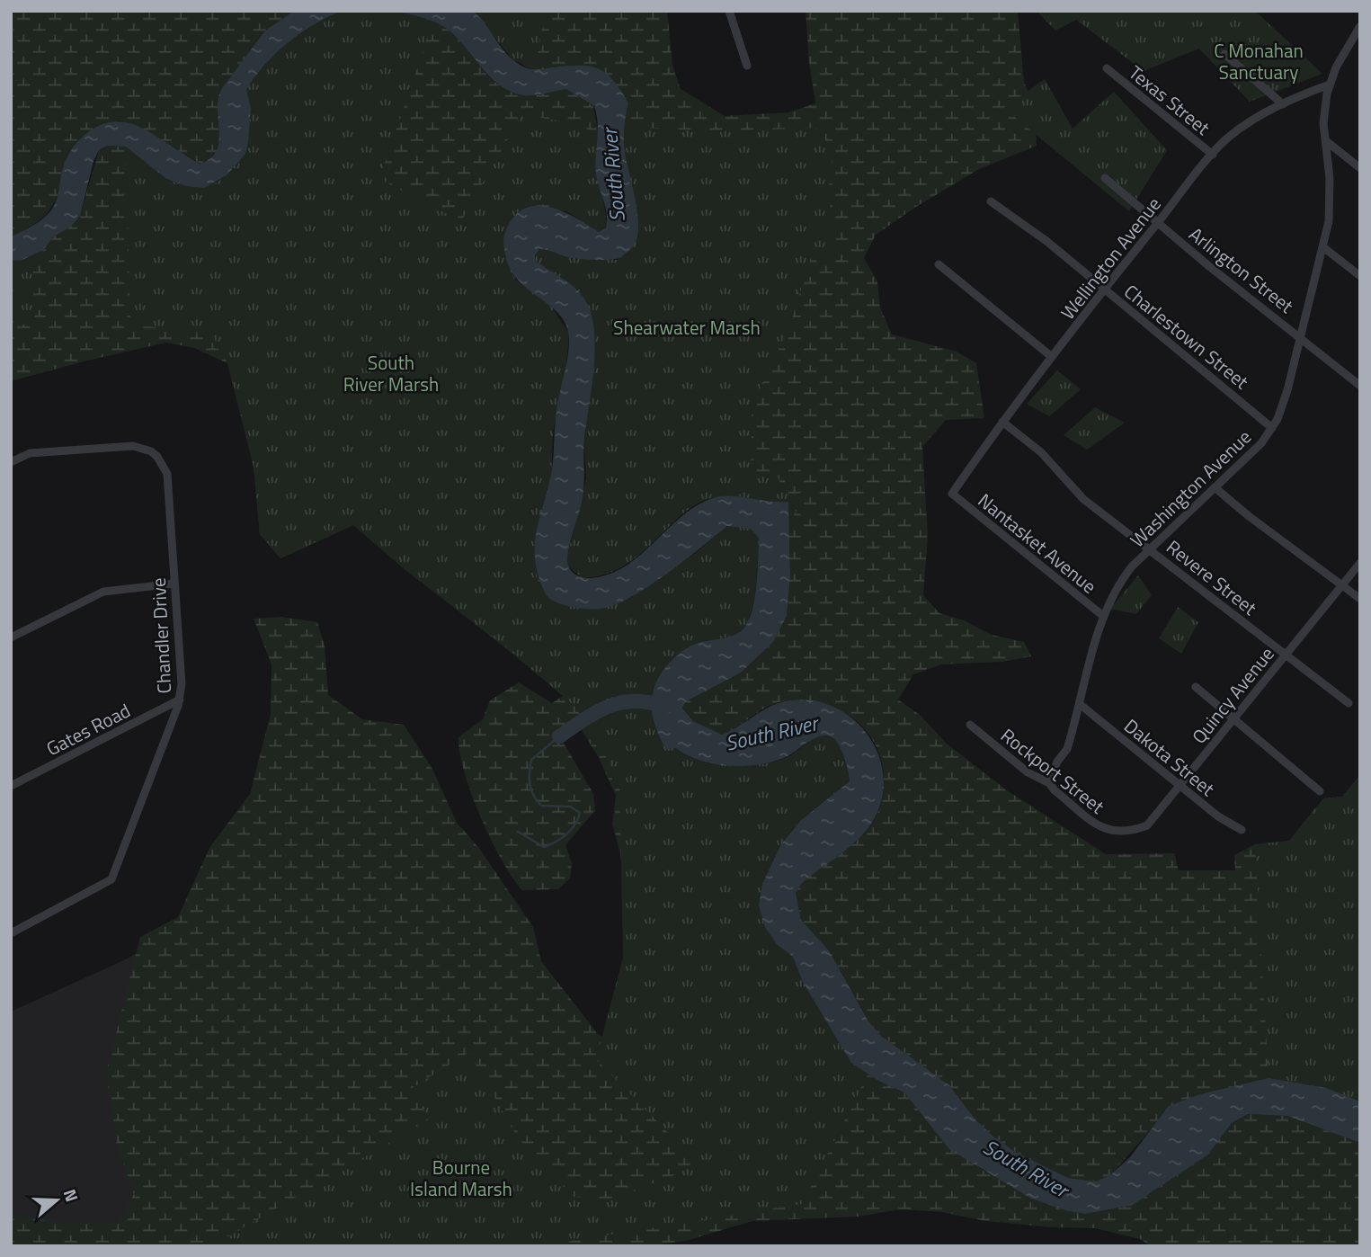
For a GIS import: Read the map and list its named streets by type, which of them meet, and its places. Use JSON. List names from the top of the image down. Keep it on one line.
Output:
{"streets":{"street":["Texas Street","Wellington Avenue","Arlington Street","Charlestown Street","Washington Avenue","Nantasket Avenue","Revere Street","Chandler Drive","Quincy Avenue","Gates Road","Dakota Street","Rockport Street"]},"crossings":[["Texas Street","Wellington Avenue"],["Wellington Avenue","Arlington Street"],["Wellington Avenue","Charlestown Street"],["Wellington Avenue","Washington Avenue"],["Wellington Avenue","Nantasket Avenue"],["Wellington Avenue","Revere Street"],["Arlington Street","Washington Avenue"],["Charlestown Street","Washington Avenue"],["Washington Avenue","Nantasket Avenue"],["Washington Avenue","Revere Street"],["Washington Avenue","Dakota Street"],["Washington Avenue","Rockport Street"],["Revere Street","Quincy Avenue"],["Chandler Drive","Gates Road"],["Quincy Avenue","Dakota Street"],["Quincy Avenue","Rockport Street"]],"water":["South River"],"parks":["C Monahan Sanctuary","Shearwater Marsh","South River Marsh","Bourne Island Marsh"],"north":"right"}
